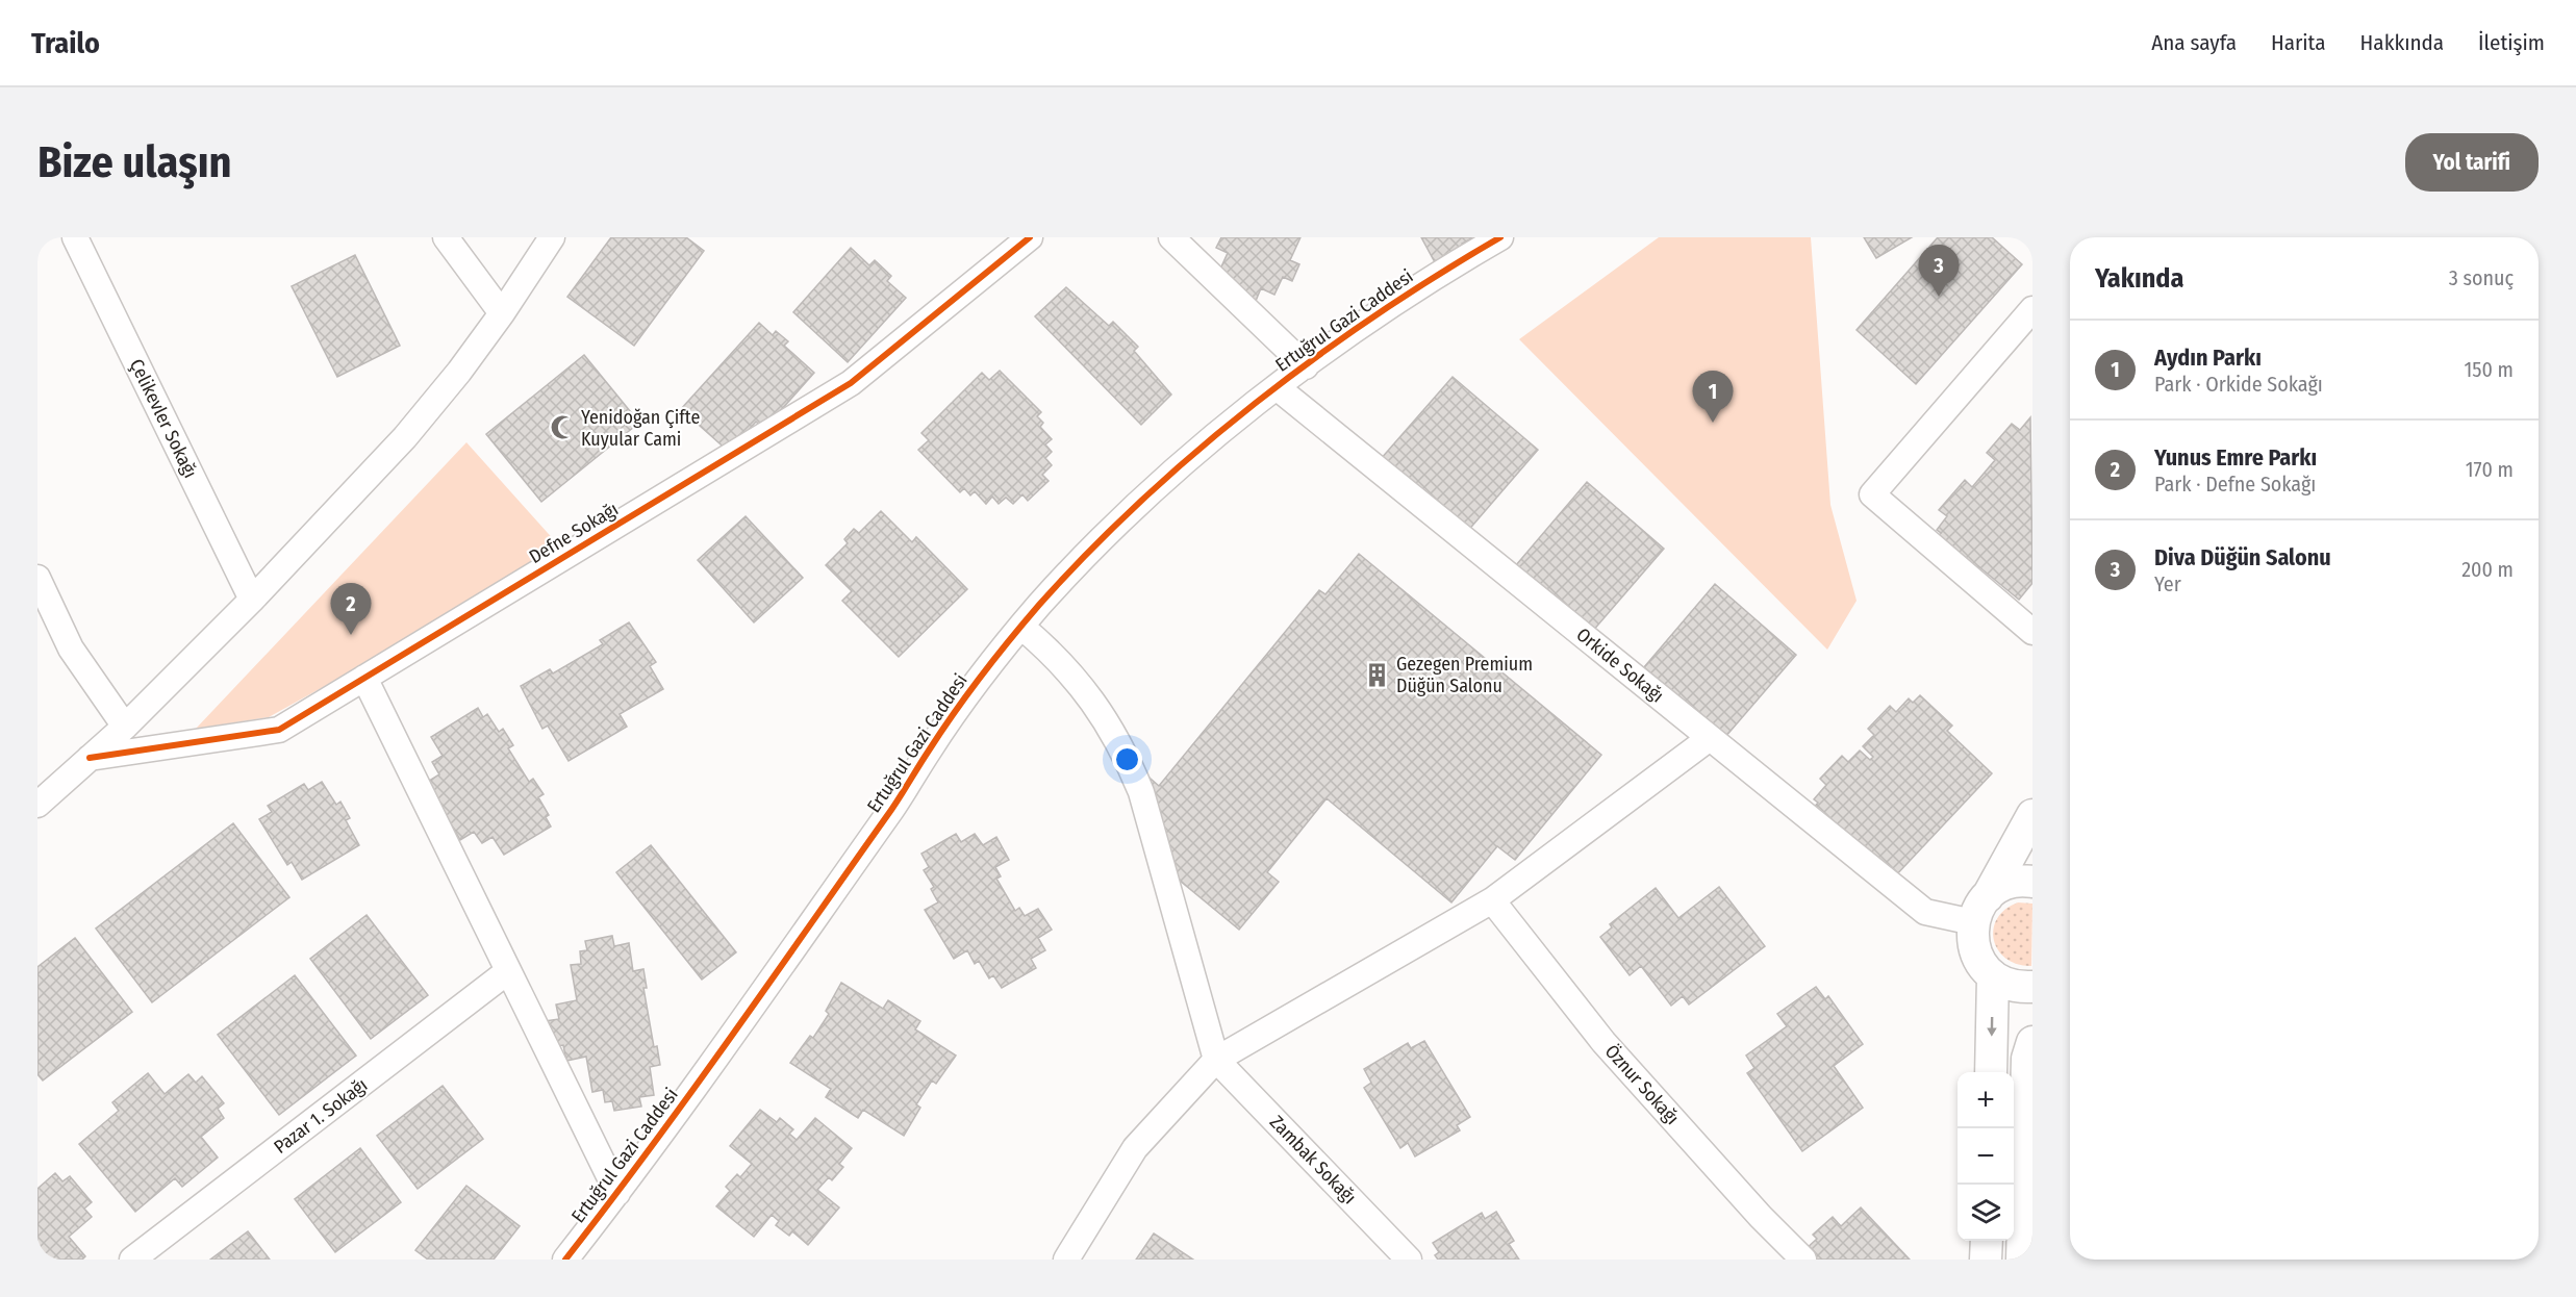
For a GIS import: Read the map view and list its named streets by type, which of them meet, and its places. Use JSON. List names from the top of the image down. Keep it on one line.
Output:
{"streets":{"street":["Ertuğrul Gazi Caddesi","Çelikevler Sokağı","Defne Sokağı","Orkide Sokağı","Öznur Sokağı","Pazar 1. Sokağı","Zambak Sokağı"]},"crossings":[["Ertuğrul Gazi Caddesi","Orkide Sokağı"]],"places":{"mosque":["Yenidoğan Çifte Kuyular Cami"],"building":["Gezegen Premium Düğün Salonu"]},"page":{"header":"Trailo","nav":["Ana sayfa","Harita","Hakkında","İletişim"],"buttons":"Yol tarifi","title":"Bize ulaşın","heading":["Yakında","3 sonuç"],"pins":["3","1","2"],"list":[{"mark":"1","name":"Aydın Parkı","note":"Park · Orkide Sokağı","value":"150 m"},{"mark":"2","name":"Yunus Emre Parkı","note":"Park · Defne Sokağı","value":"170 m"},{"mark":"3","name":"Diva Düğün Salonu","note":"Yer","value":"200 m"}],"map_buttons":["+","−"]}}
